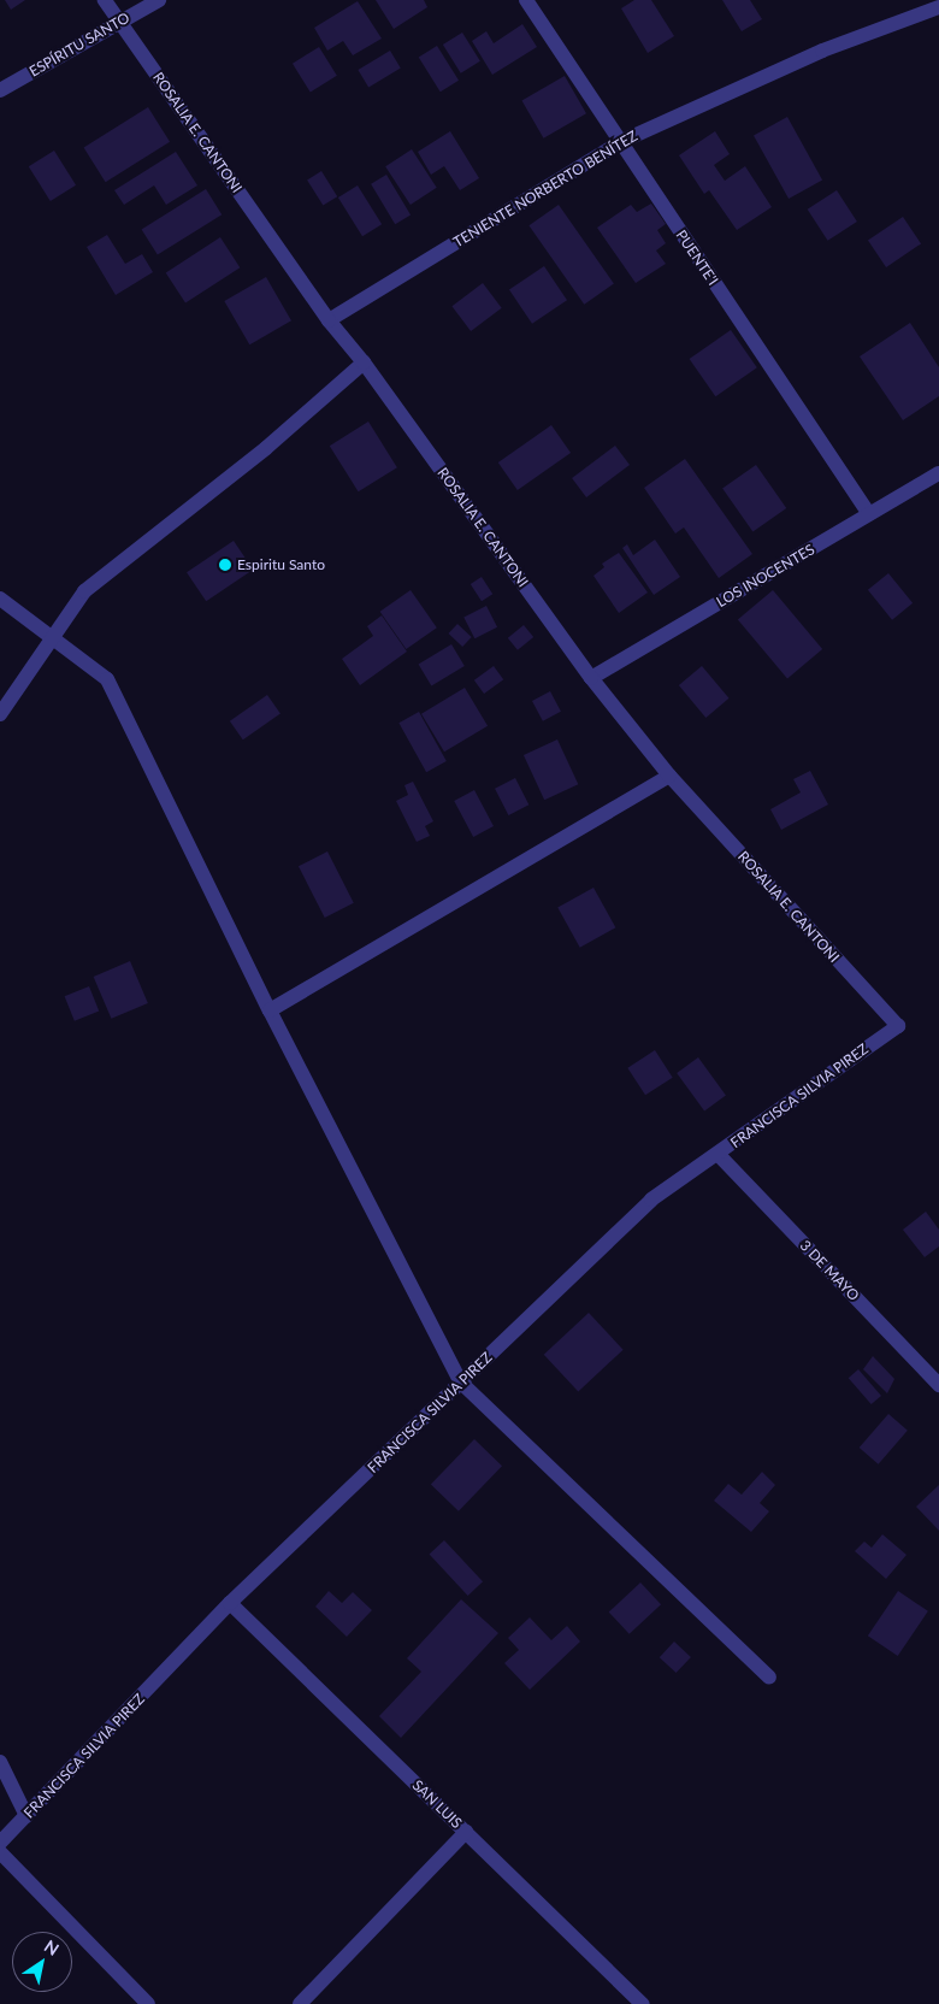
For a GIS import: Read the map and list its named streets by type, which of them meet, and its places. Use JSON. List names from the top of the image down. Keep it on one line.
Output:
{"streets":{"street":["ESPÍRITU SANTO","ROSALIA E. CANTONI","TENIENTE NORBERTO BENÍTEZ","PUENTE'I","LOS INOCENTES","FRANCISCA SILVIA PIREZ","3 DE MAYO","SAN LUIS"]},"crossings":[["ESPÍRITU SANTO","ROSALIA E. CANTONI"],["ROSALIA E. CANTONI","TENIENTE NORBERTO BENÍTEZ"],["ROSALIA E. CANTONI","LOS INOCENTES"],["ROSALIA E. CANTONI","FRANCISCA SILVIA PIREZ"],["TENIENTE NORBERTO BENÍTEZ","PUENTE'I"],["PUENTE'I","LOS INOCENTES"],["FRANCISCA SILVIA PIREZ","3 DE MAYO"],["FRANCISCA SILVIA PIREZ","SAN LUIS"]],"places":["Espiritu Santo"],"north":"top right"}
